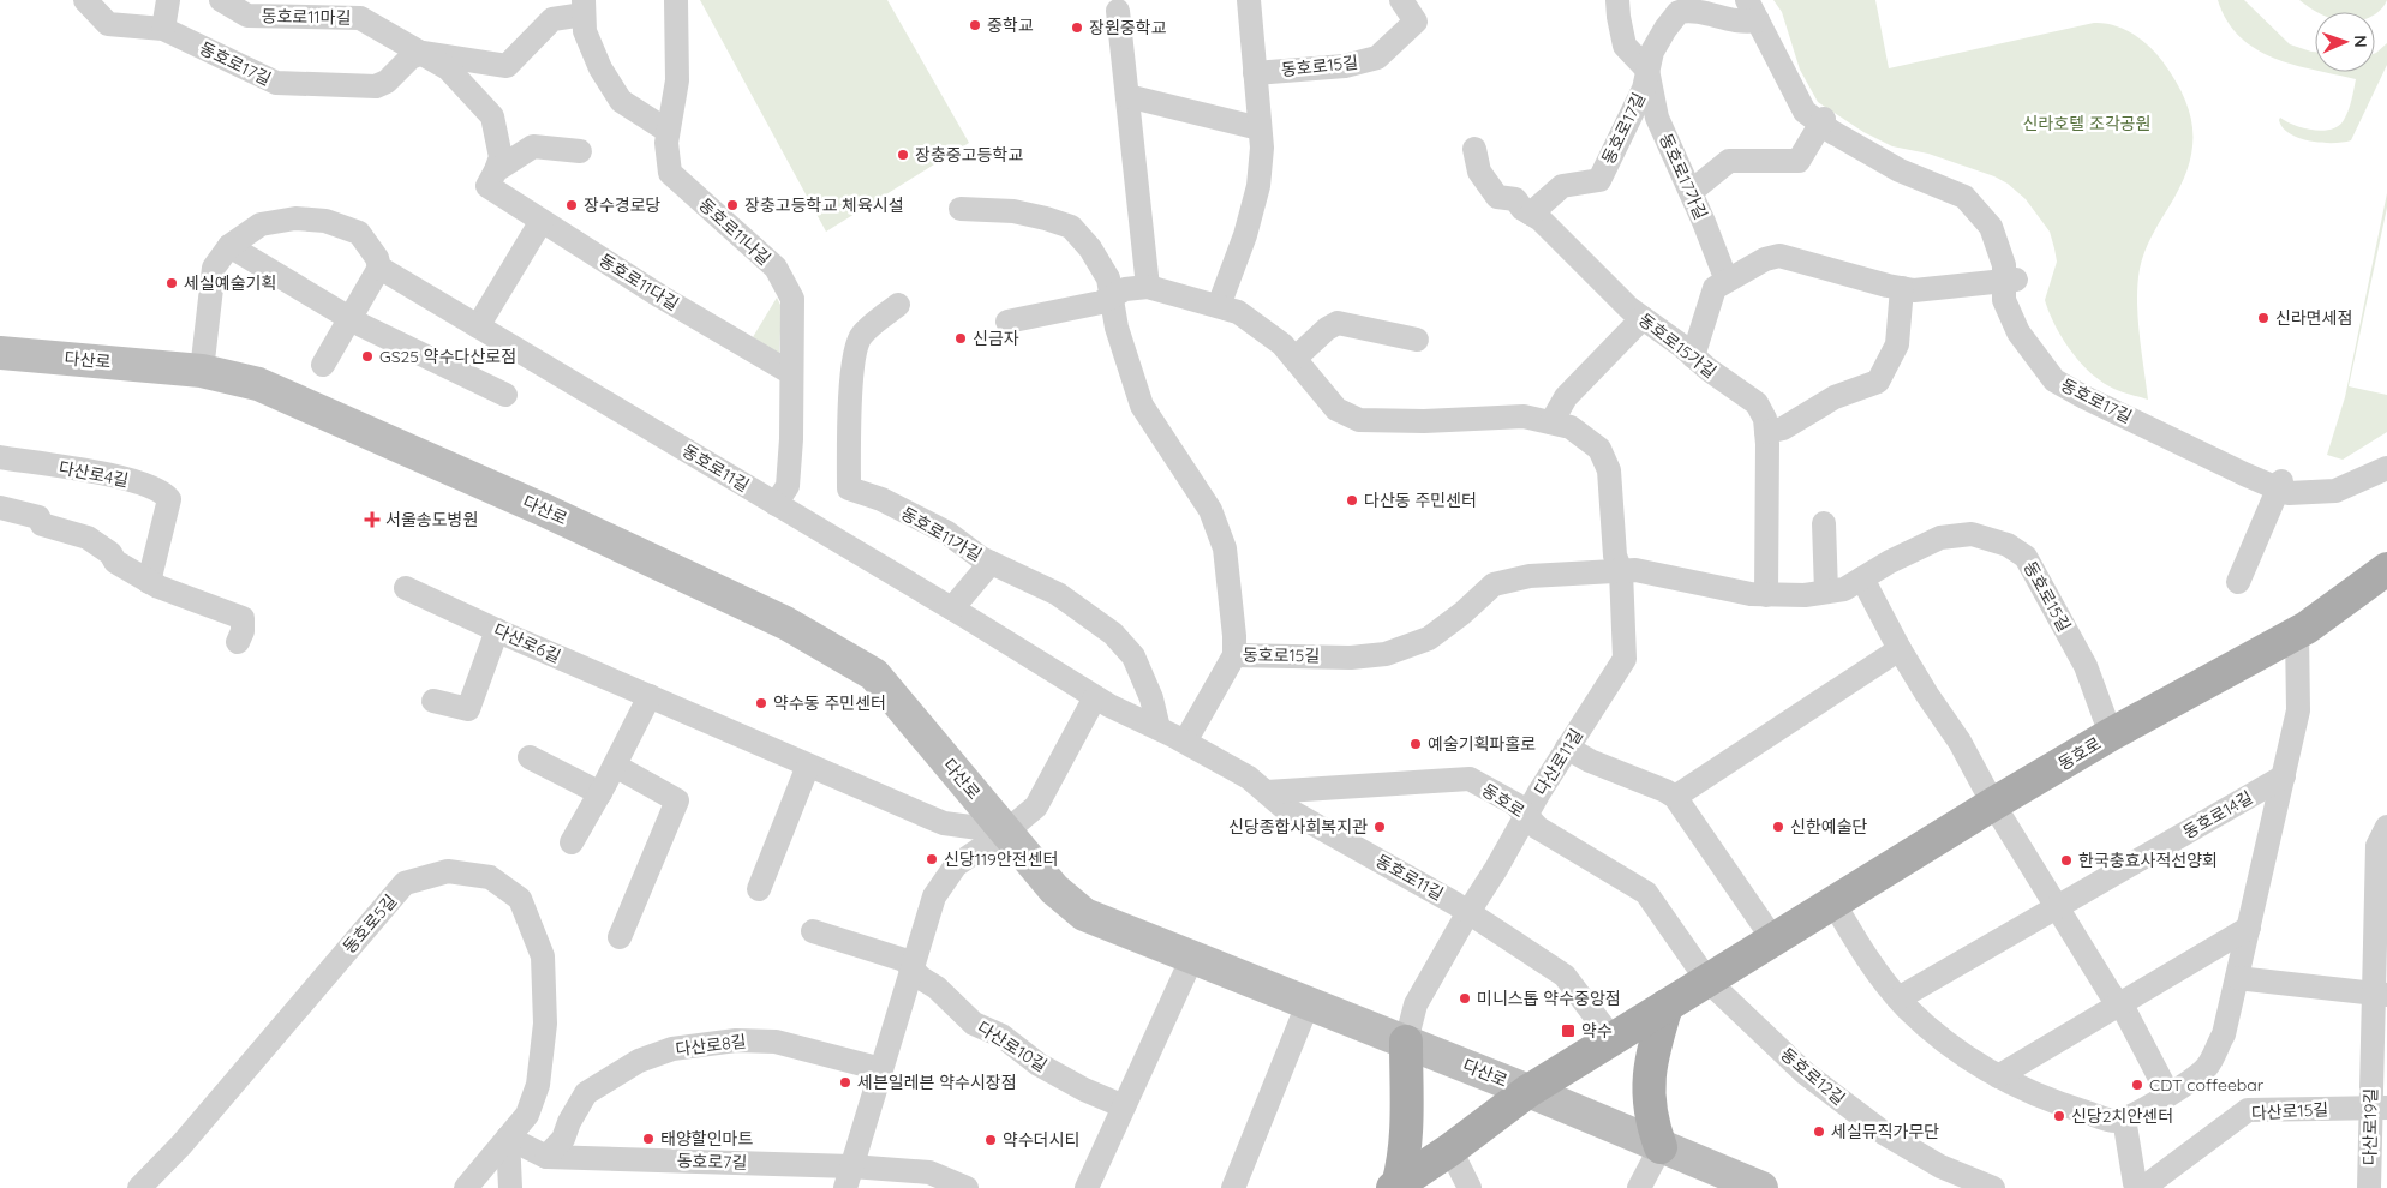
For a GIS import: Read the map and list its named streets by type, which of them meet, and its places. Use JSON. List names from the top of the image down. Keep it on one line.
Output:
{"streets":{"main road":["다산로","동호로"],"street":["동호로11마길","동호로17길","동호로15길","동호로17가길","동호로11나길","동호로11다길","동호로15가길","동호로11길","다산로4길","동호로11가길","다산로6길","다산로11길","동호로14길","동호로5길","다산로8길","다산로10길","동호로12길","다산로15길","다산로19길","동호로7길"]},"crossings":[["동호로11마길","동호로17길"],["동호로11마길","동호로11다길"],["동호로17길","동호로17가길"],["동호로17길","동호로15가길"],["동호로15길","동호로15가길"],["동호로15길","동호로"],["동호로15길","다산로11길"],["동호로11나길","동호로11다길"],["동호로11나길","동호로11길"],["다산로","다산로6길"],["다산로","동호로"],["다산로","다산로11길"],["동호로11길","동호로11가길"],["동호로11길","동호로"],["동호로11길","다산로11길"],["동호로","다산로11길"],["동호로","동호로14길"],["동호로","동호로12길"],["동호로5길","동호로7길"],["다산로8길","동호로7길"],["다산로15길","다산로19길"]],"parks":["신라호텔 조각공원"],"places":{"other":["중학교","장원중학교","장충중고등학교","장수경로당","장충고등학교 체육시설","세실예술기획","신라면세점","신금자","GS25 약수다산로점","다산동 주민센터","약수동 주민센터","예술기획파홀로","신당종합사회복지관","신한예술단","신당119안전센터","한국충효사적선양회","미니스톱 약수중앙점","세븐일레븐 약수시장점","CDT coffeebar","신당2치안센터","세실뮤직가무단","태양할인마트","약수더시티"],"health":["서울송도병원"],"transit":["약수"]},"north":"right"}
